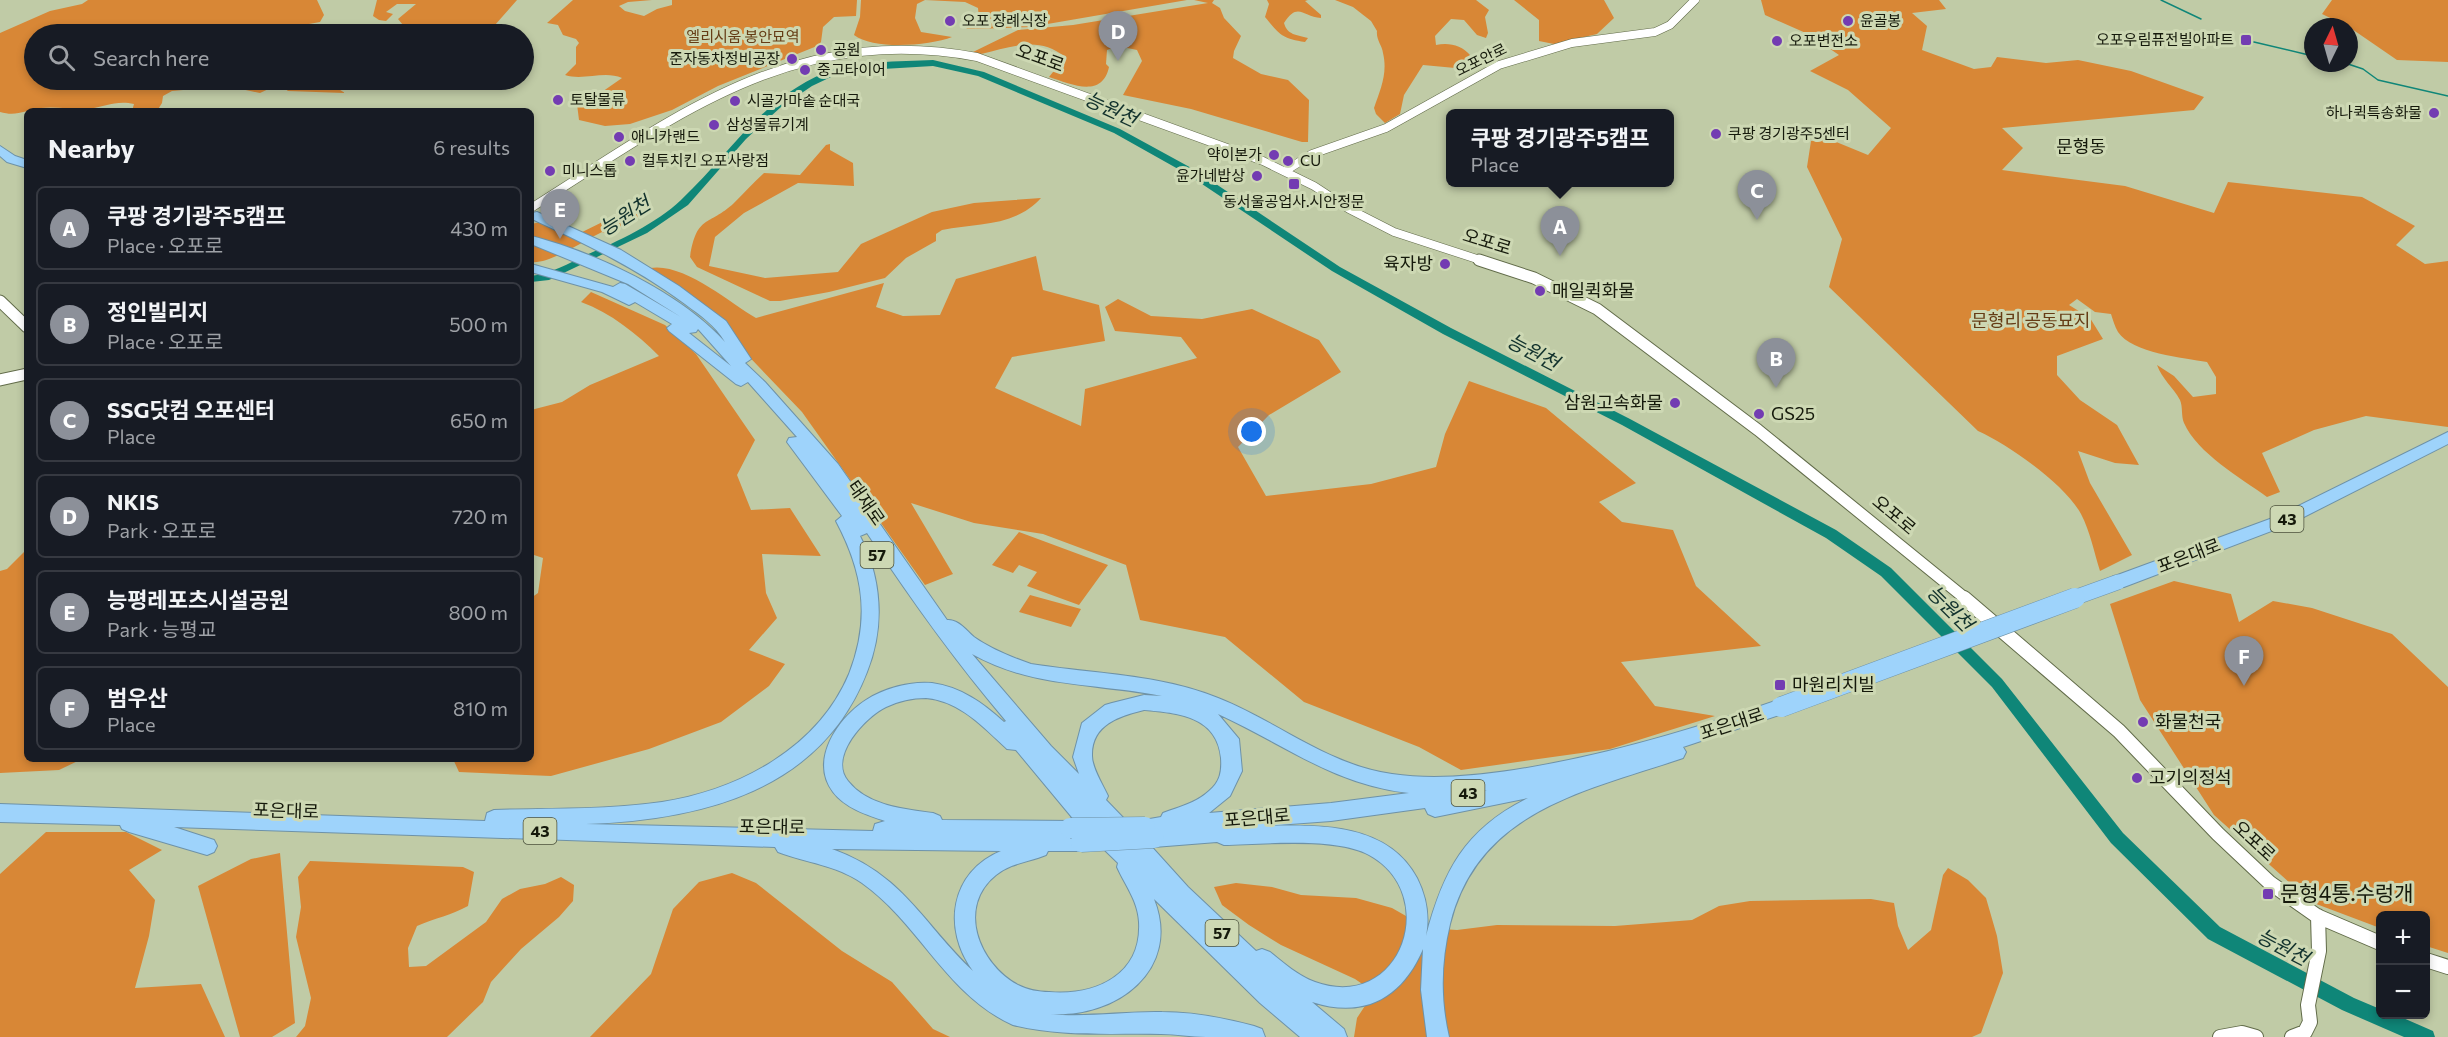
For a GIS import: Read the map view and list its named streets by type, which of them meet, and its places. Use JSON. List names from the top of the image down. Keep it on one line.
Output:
{"streets":{"highway":["태재로","43","57","포은대로"],"street":["오포로","오포안로"]},"crossings":[["오포로","오포안로"],["태재로","57"],["43","포은대로"]],"districts":["문형동"],"water":["능원천"],"parks":["엘리시움 봉안묘역","문형리 공동묘지"],"places":{"other":["오포 장례식장","윤골봉","오포변전소","공원","준자동차정비공장","중고타이어","토탈물류","시골가마솥 순대국","하나퀵특송화물","삼성물류기계","쿠팡 경기광주5센터","애니카랜드","약이본가","컬투치킨 오포사랑점","CU","미니스톱","윤가네밥상","육자방","매일퀵화물","삼원고속화물","GS25","화물천국","고기의정석"],"transit":["오포우림퓨전빌아파트","동서울공업사.시안정문","마원리치빌","문형4통.수렁개"]},"north":"top","page":{"pins":["D","C","E","A","B","F"],"search":"Search here","heading":["Nearby","6 results"],"popup":["쿠팡 경기광주5캠프","Place"],"list":[{"mark":"A","name":"쿠팡 경기광주5캠프","note":"Place · 오포로","value":"430 m"},{"mark":"B","name":"정인빌리지","note":"Place · 오포로","value":"500 m"},{"mark":"C","name":"SSG닷컴 오포센터","note":"Place","value":"650 m"},{"mark":"D","name":"NKIS","note":"Park · 오포로","value":"720 m"},{"mark":"E","name":"능평레포츠시설공원","note":"Park · 능평교","value":"800 m"},{"mark":"F","name":"범우산","note":"Place","value":"810 m"}],"map_buttons":["+","−"]}}
